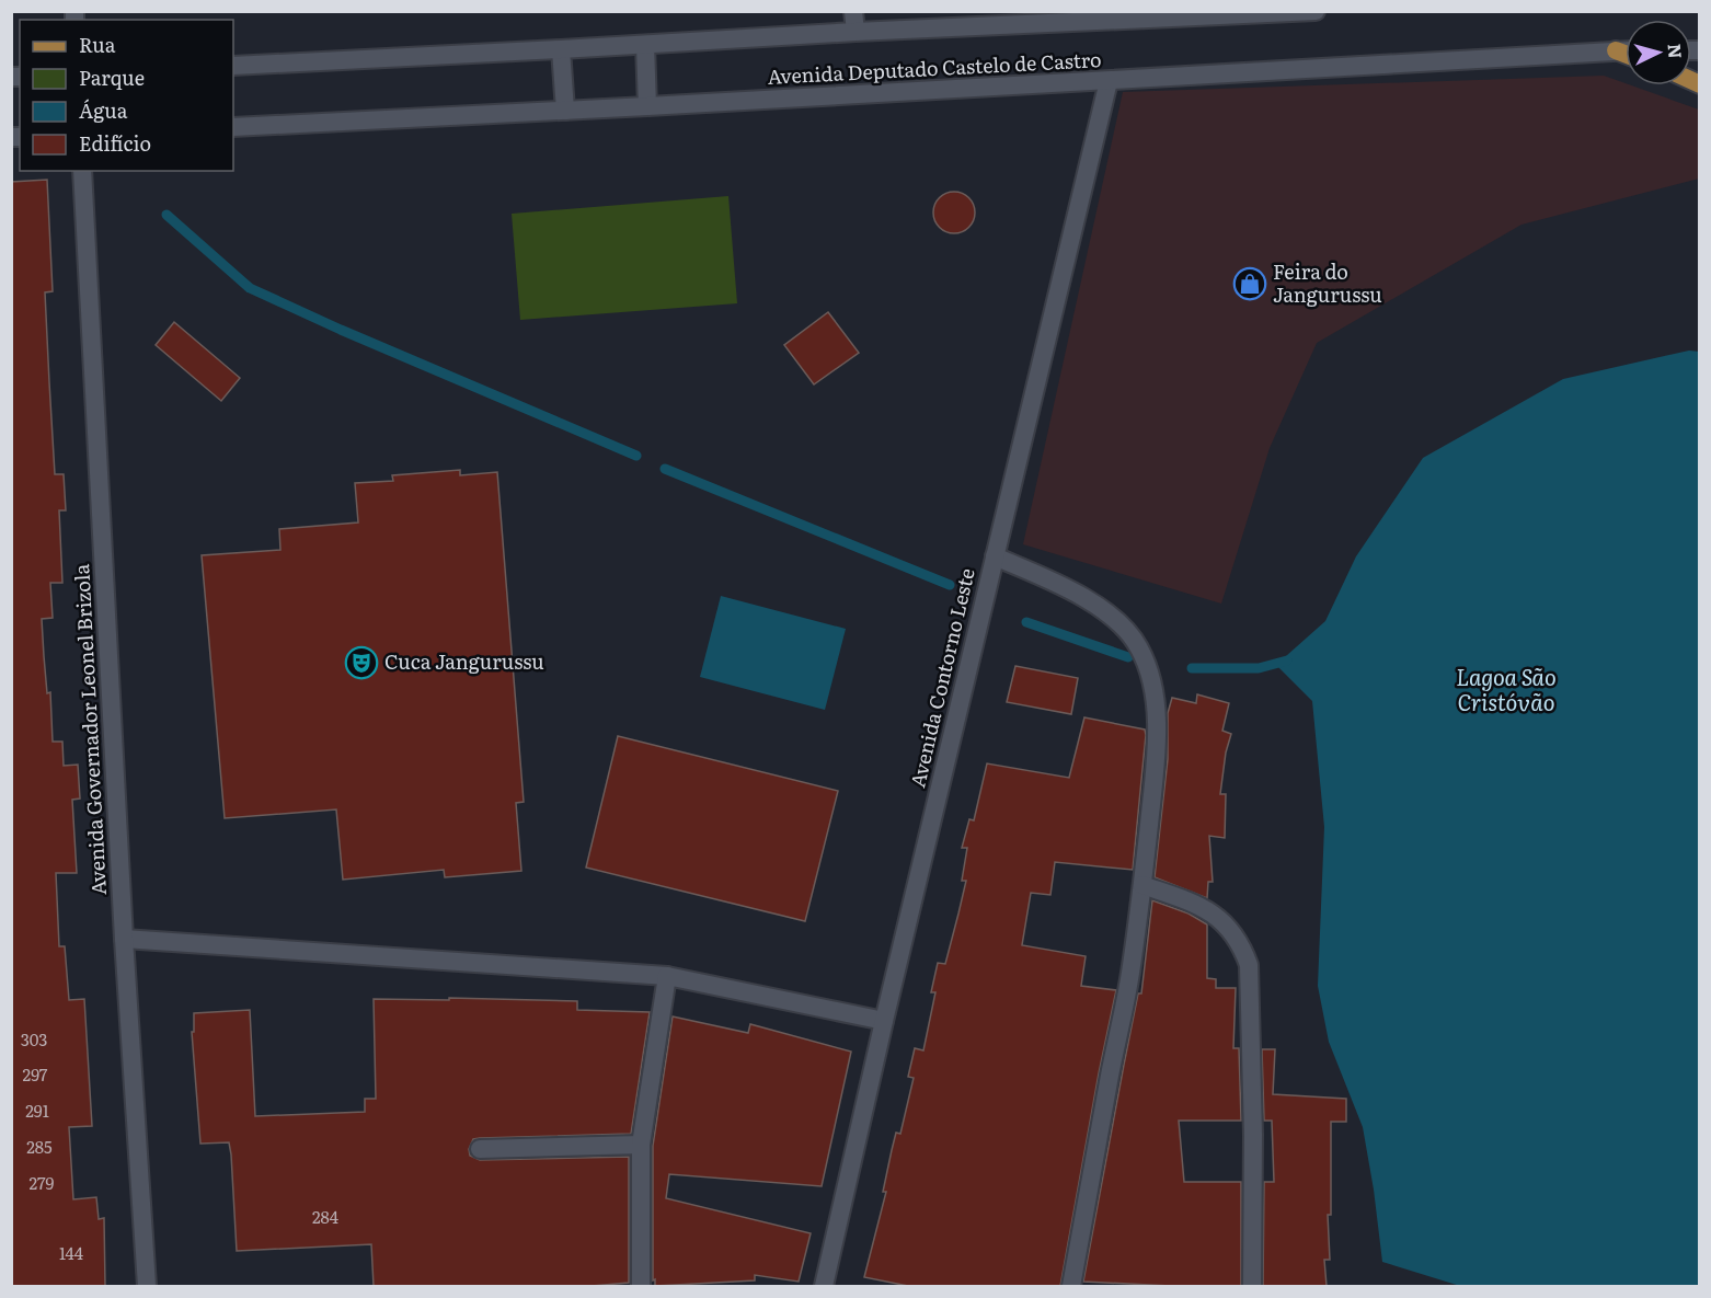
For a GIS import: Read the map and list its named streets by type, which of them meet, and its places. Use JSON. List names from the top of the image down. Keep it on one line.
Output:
{"streets":{"street":["Avenida Deputado Castelo de Castro","Avenida Contorno Leste","Avenida Governador Leonel Brizola"]},"crossings":[["Avenida Deputado Castelo de Castro","Avenida Contorno Leste"]],"water":["Lagoa São Cristóvão"],"places":{"shop":["Feira do Jangurussu"],"theatre":["Cuca Jangurussu"]},"house_numbers":["303","297","291","285","279","284","144"],"legend":["Rua","Parque","Água","Edifício"],"north":"right"}
